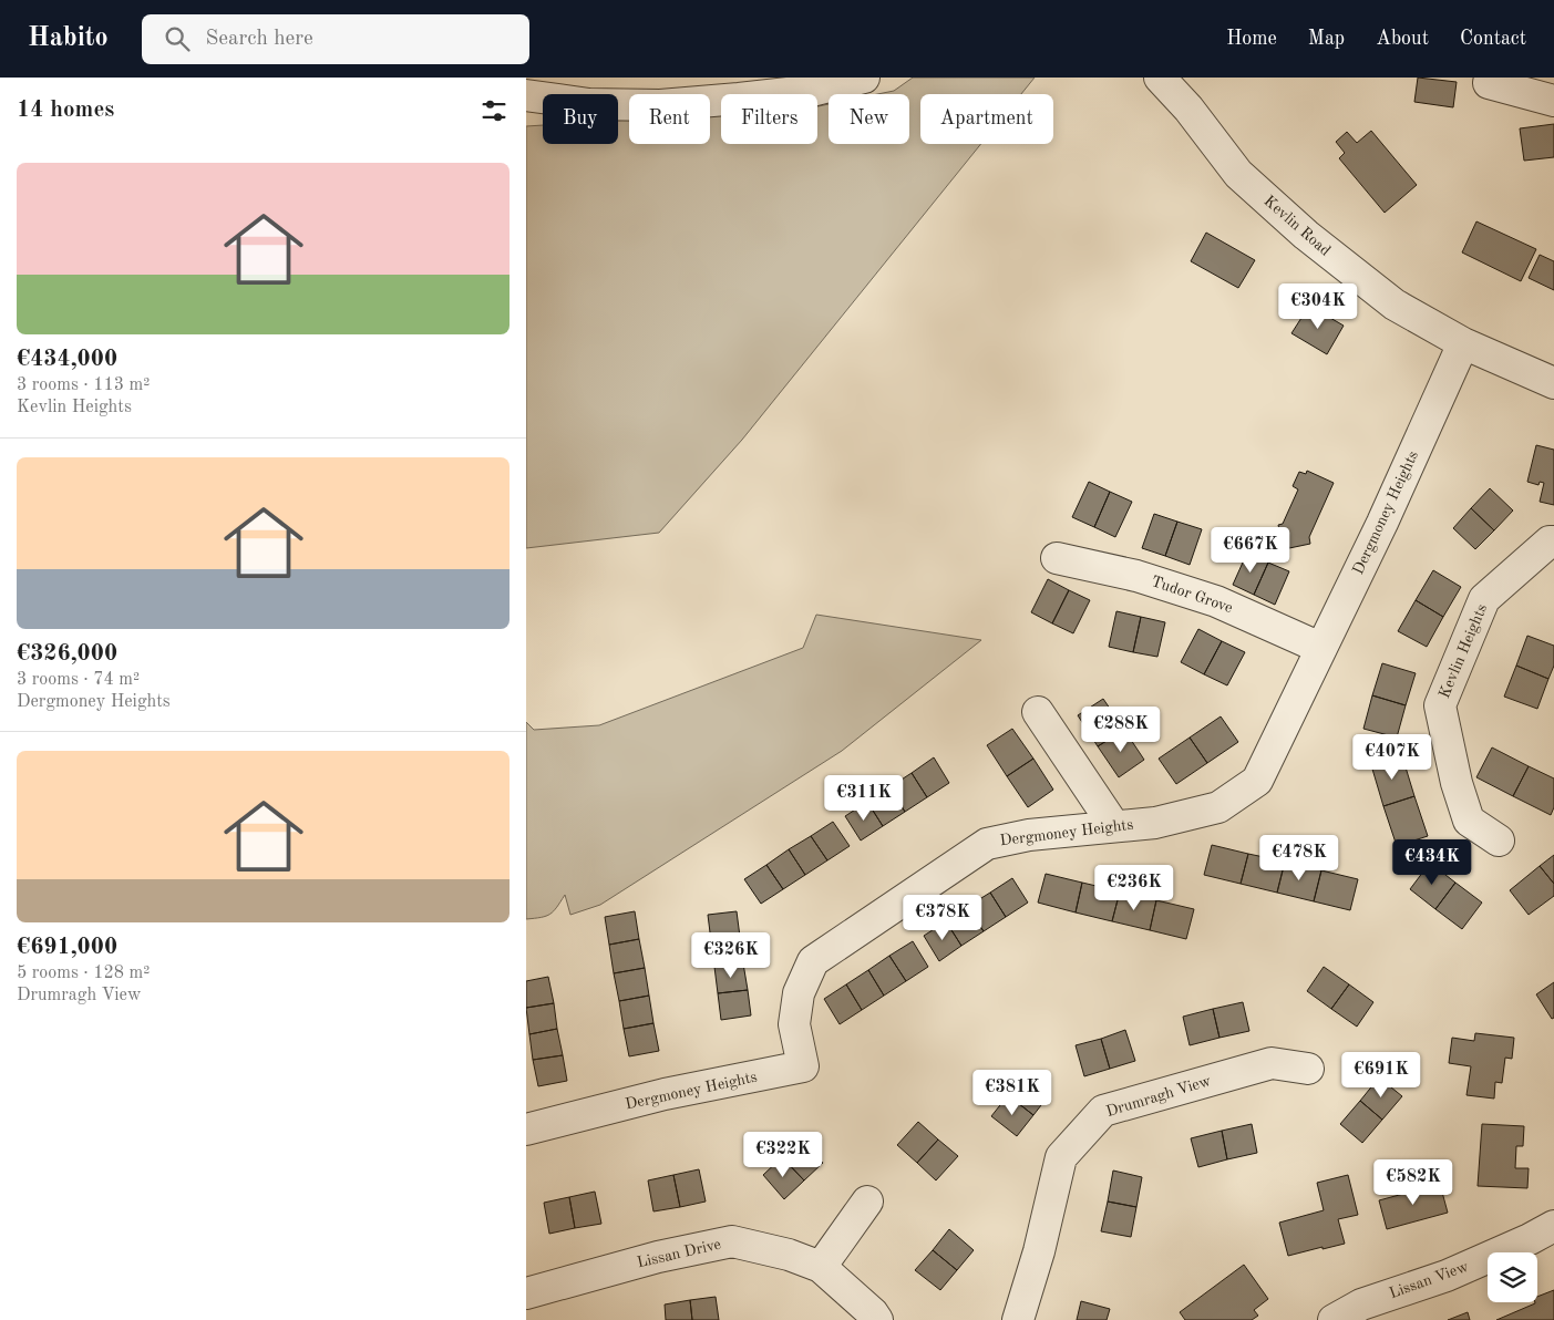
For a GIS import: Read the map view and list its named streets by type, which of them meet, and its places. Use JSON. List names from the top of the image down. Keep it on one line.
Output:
{"streets":{"street":["Kevlin Road","Dergmoney Heights","Tudor Grove","Kevlin Heights","Drumragh View","Lissan Drive","Lissan View"]},"crossings":[["Kevlin Road","Dergmoney Heights"],["Dergmoney Heights","Tudor Grove"]],"page":{"header":"Habito","search":"Search here","nav":["Home","Map","About","Contact"],"heading":"14 homes","chip":["Buy","Rent","Filters","New","Apartment"],"list":[{"name":"€434,000","note":"3 rooms · 113 m² · Kevlin Heights"},{"name":"€326,000","note":"3 rooms · 74 m² · Dergmoney Heights"},{"name":"€691,000","note":"5 rooms · 128 m² · Drumragh View"}],"price":["€304K","€667K","€288K","€407K","€311K","€478K","€434K","€236K","€378K","€326K","€691K","€381K","€322K","€582K"]}}
